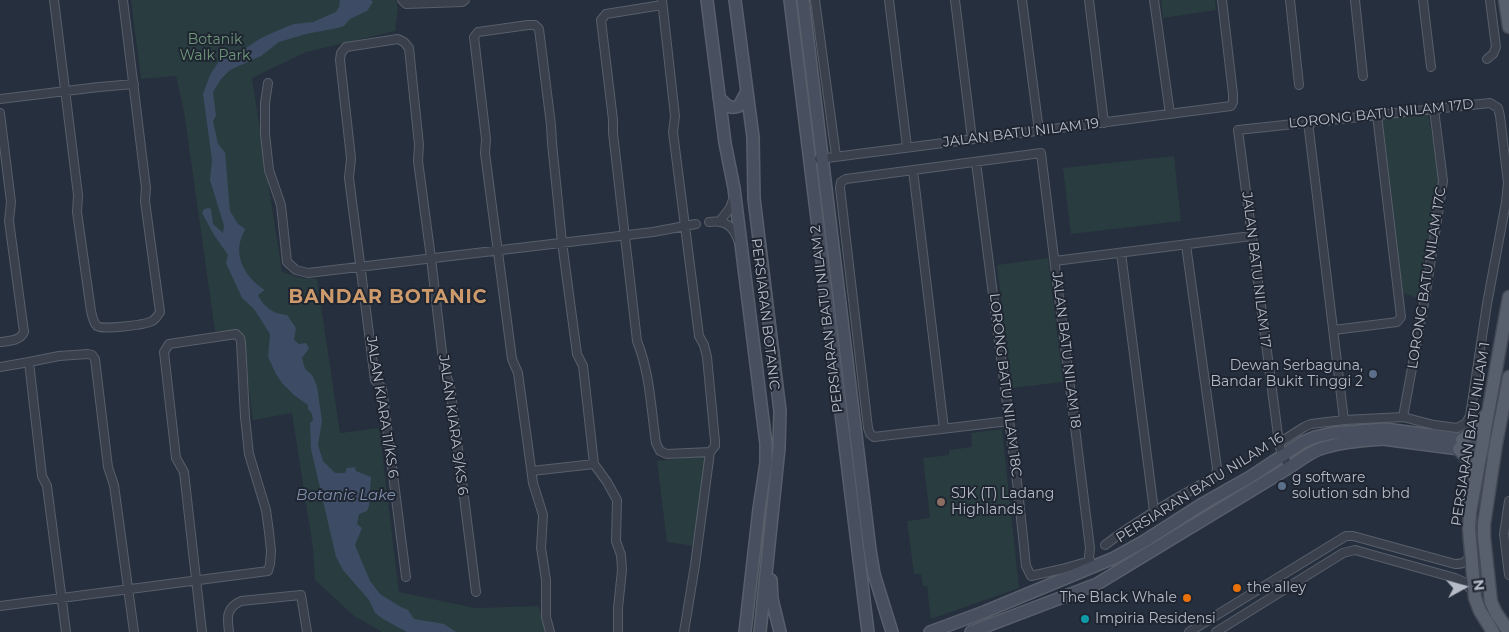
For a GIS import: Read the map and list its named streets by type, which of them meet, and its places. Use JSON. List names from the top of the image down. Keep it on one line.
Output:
{"streets":{"main road":["PERSIARAN BATU NILAM 1"],"street":["LORONG BATU NILAM 17D","JALAN BATU NILAM 19","JALAN BATU NILAM 17","LORONG BATU NILAM 17C","PERSIARAN BOTANIC","PERSIARAN BATU NILAM 2","JALAN BATU NILAM 18","LORONG BATU NILAM 18C","JALAN KIARA 11/KS 6","JALAN KIARA 9/KS 6","PERSIARAN BATU NILAM 16"]},"crossings":[["LORONG BATU NILAM 17D","JALAN BATU NILAM 17"],["LORONG BATU NILAM 17D","LORONG BATU NILAM 17C"],["JALAN BATU NILAM 19","PERSIARAN BATU NILAM 2"],["JALAN BATU NILAM 17","PERSIARAN BATU NILAM 16"],["JALAN BATU NILAM 18","LORONG BATU NILAM 18C"],["JALAN BATU NILAM 18","PERSIARAN BATU NILAM 16"],["LORONG BATU NILAM 18C","PERSIARAN BATU NILAM 16"],["JALAN KIARA 11/KS 6","JALAN KIARA 9/KS 6"],["PERSIARAN BATU NILAM 1","PERSIARAN BATU NILAM 16"]],"districts":["BANDAR BOTANIC"],"water":["Botanic Lake"],"parks":["Botanik Walk Park"],"places":["Dewan Serbaguna, Bandar Bukit Tinggi 2","g software solution sdn bhd","SJK (T) Ladang Highlands","the alley","The Black Whale","Impiria Residensi"],"north":"right"}
